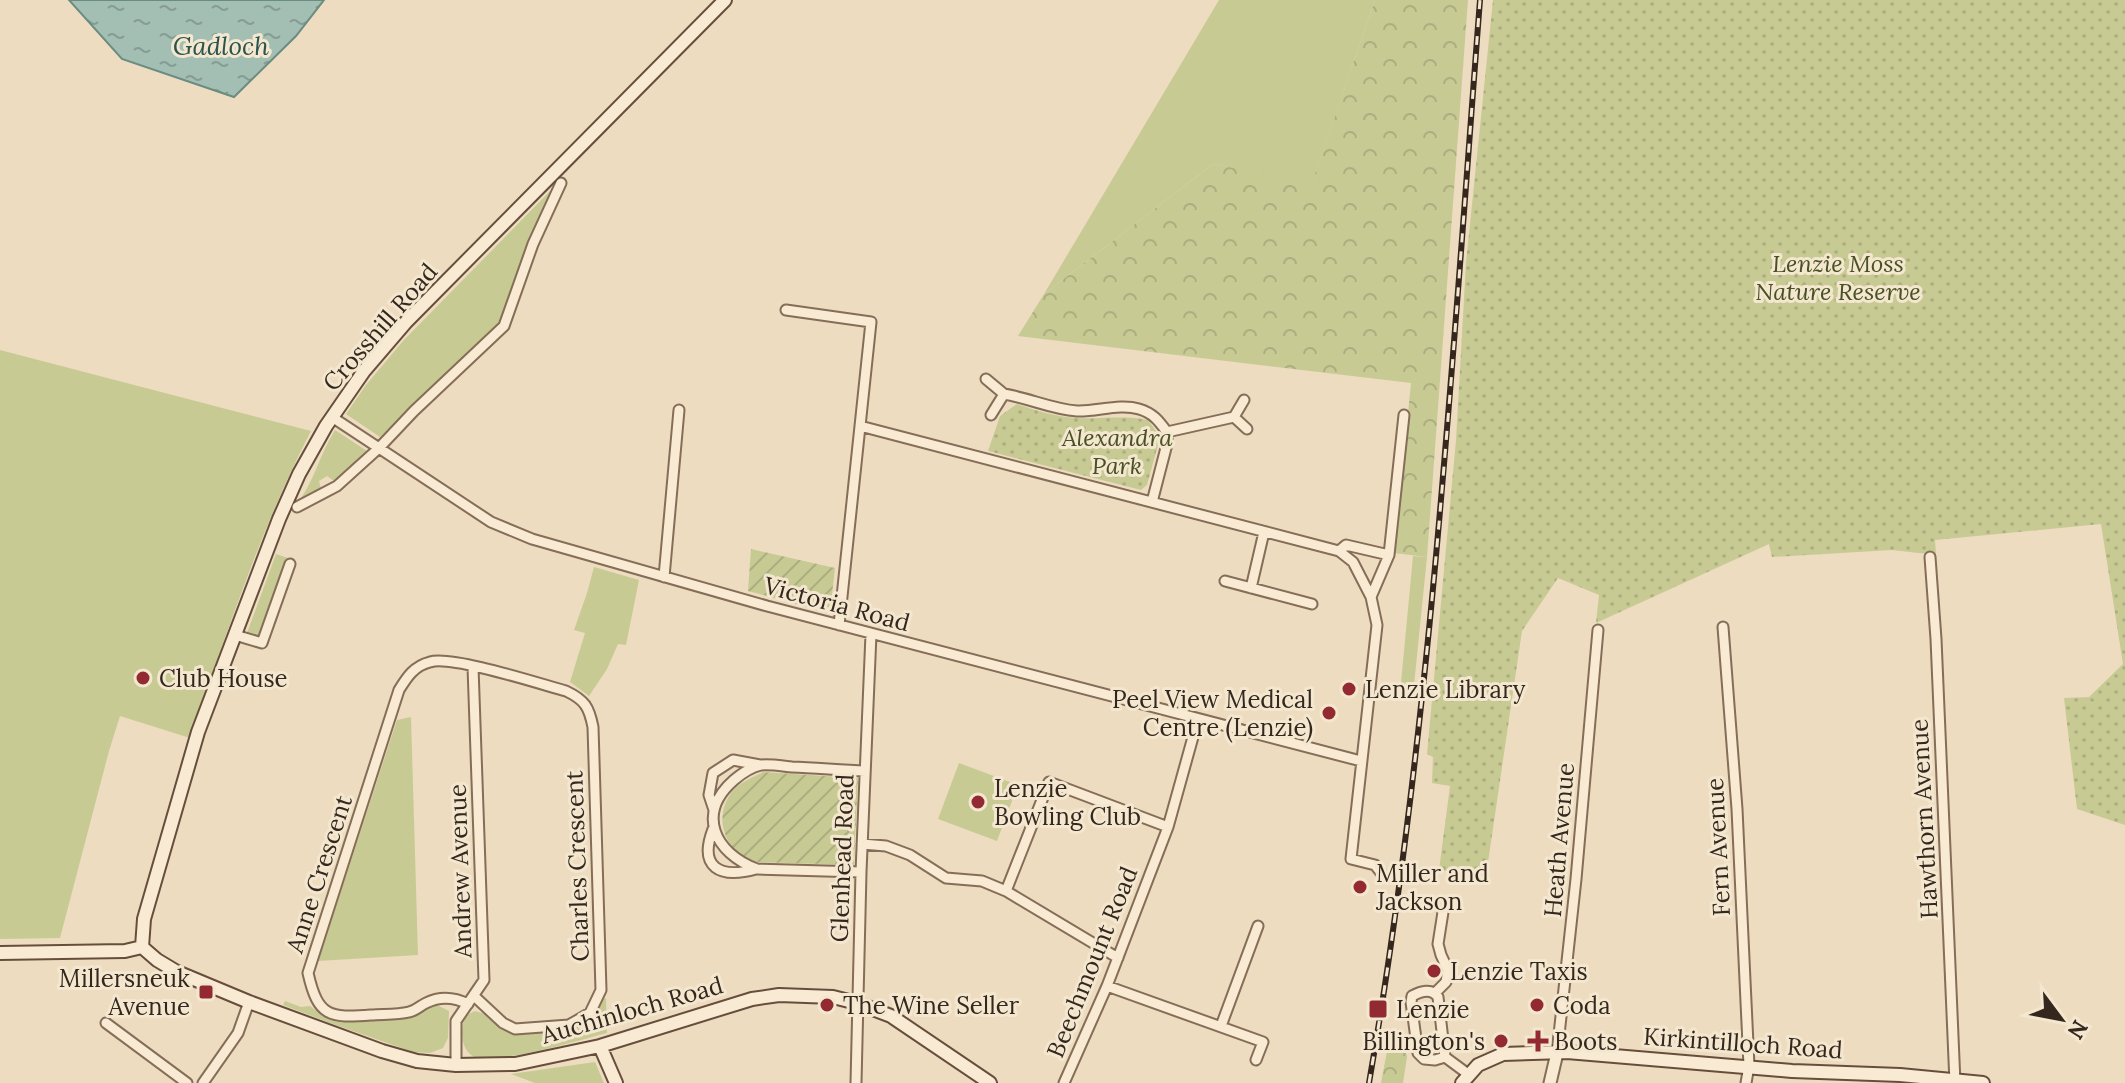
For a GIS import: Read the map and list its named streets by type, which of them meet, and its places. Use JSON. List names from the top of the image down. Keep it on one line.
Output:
{"streets":{"main road":["Crosshill Road","Auchinloch Road","Kirkintilloch Road"],"street":["Victoria Road","Hawthorn Avenue","Heath Avenue","Fern Avenue","Glenhead Road","Charles Crescent","Andrew Avenue","Anne Crescent","Beechmount Road"]},"crossings":[["Crosshill Road","Victoria Road"],["Crosshill Road","Auchinloch Road"],["Victoria Road","Glenhead Road"],["Victoria Road","Beechmount Road"],["Hawthorn Avenue","Kirkintilloch Road"],["Heath Avenue","Kirkintilloch Road"],["Fern Avenue","Kirkintilloch Road"],["Glenhead Road","Auchinloch Road"],["Charles Crescent","Andrew Avenue"],["Charles Crescent","Anne Crescent"],["Andrew Avenue","Anne Crescent"],["Andrew Avenue","Auchinloch Road"]],"water":["Gadloch"],"parks":["Lenzie Moss Nature Reserve","Alexandra Park"],"places":{"other":["Club House","Lenzie Library","Peel View Medical Centre (Lenzie)","Lenzie Bowling Club","Miller and Jackson","Lenzie Taxis","The Wine Seller","Coda","Billington's"],"transit":["Millersneuk Avenue","Lenzie"],"health":["Boots"]},"north":"bottom right"}
